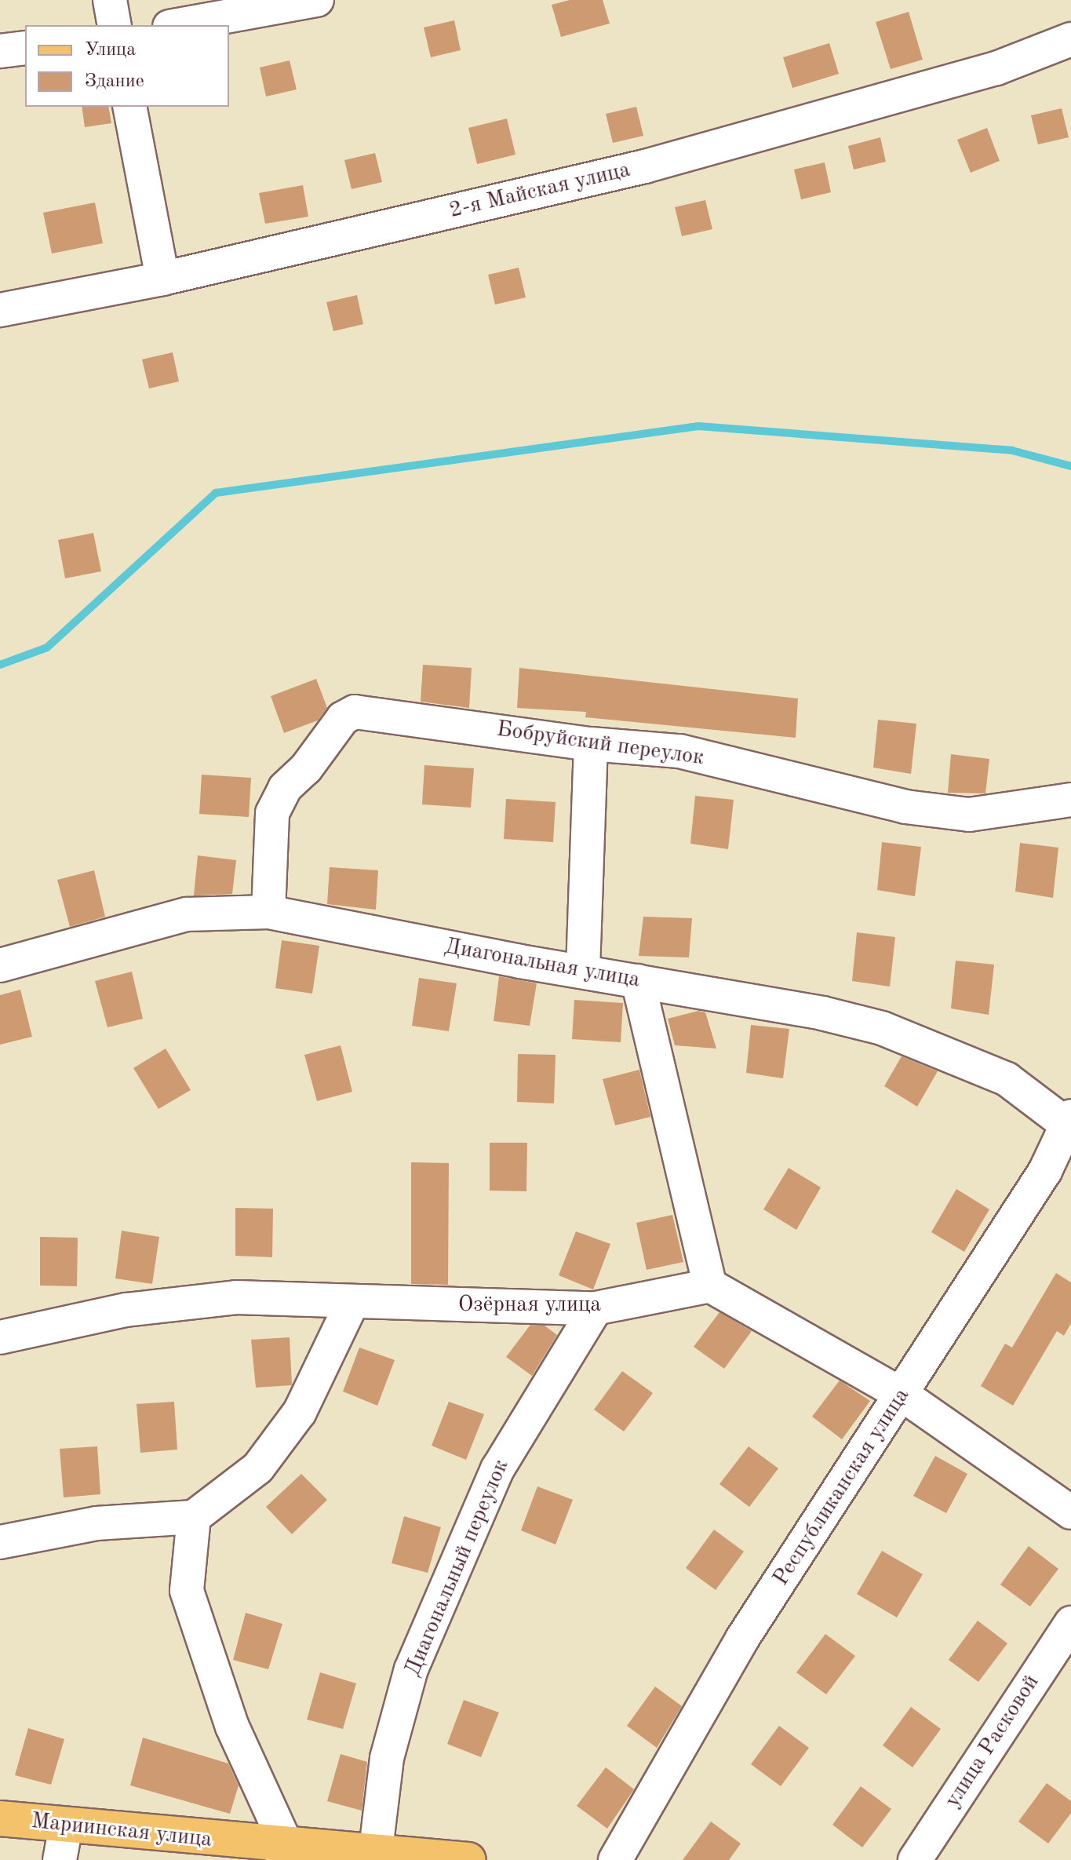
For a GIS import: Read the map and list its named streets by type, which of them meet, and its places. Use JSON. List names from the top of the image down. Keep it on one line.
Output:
{"streets":{"main road":["Мариинская улица"],"street":["2-я Майская улица","Бобруйский переулок","Диагональная улица","Озёрная улица","Республиканская улица","Диагональный переулок","улица Расковой"]},"crossings":[["Бобруйский переулок","Диагональная улица"],["Диагональная улица","Республиканская улица"],["Озёрная улица","Диагональный переулок"],["Диагональный переулок","Мариинская улица"]],"legend":["Улица","Здание"]}
